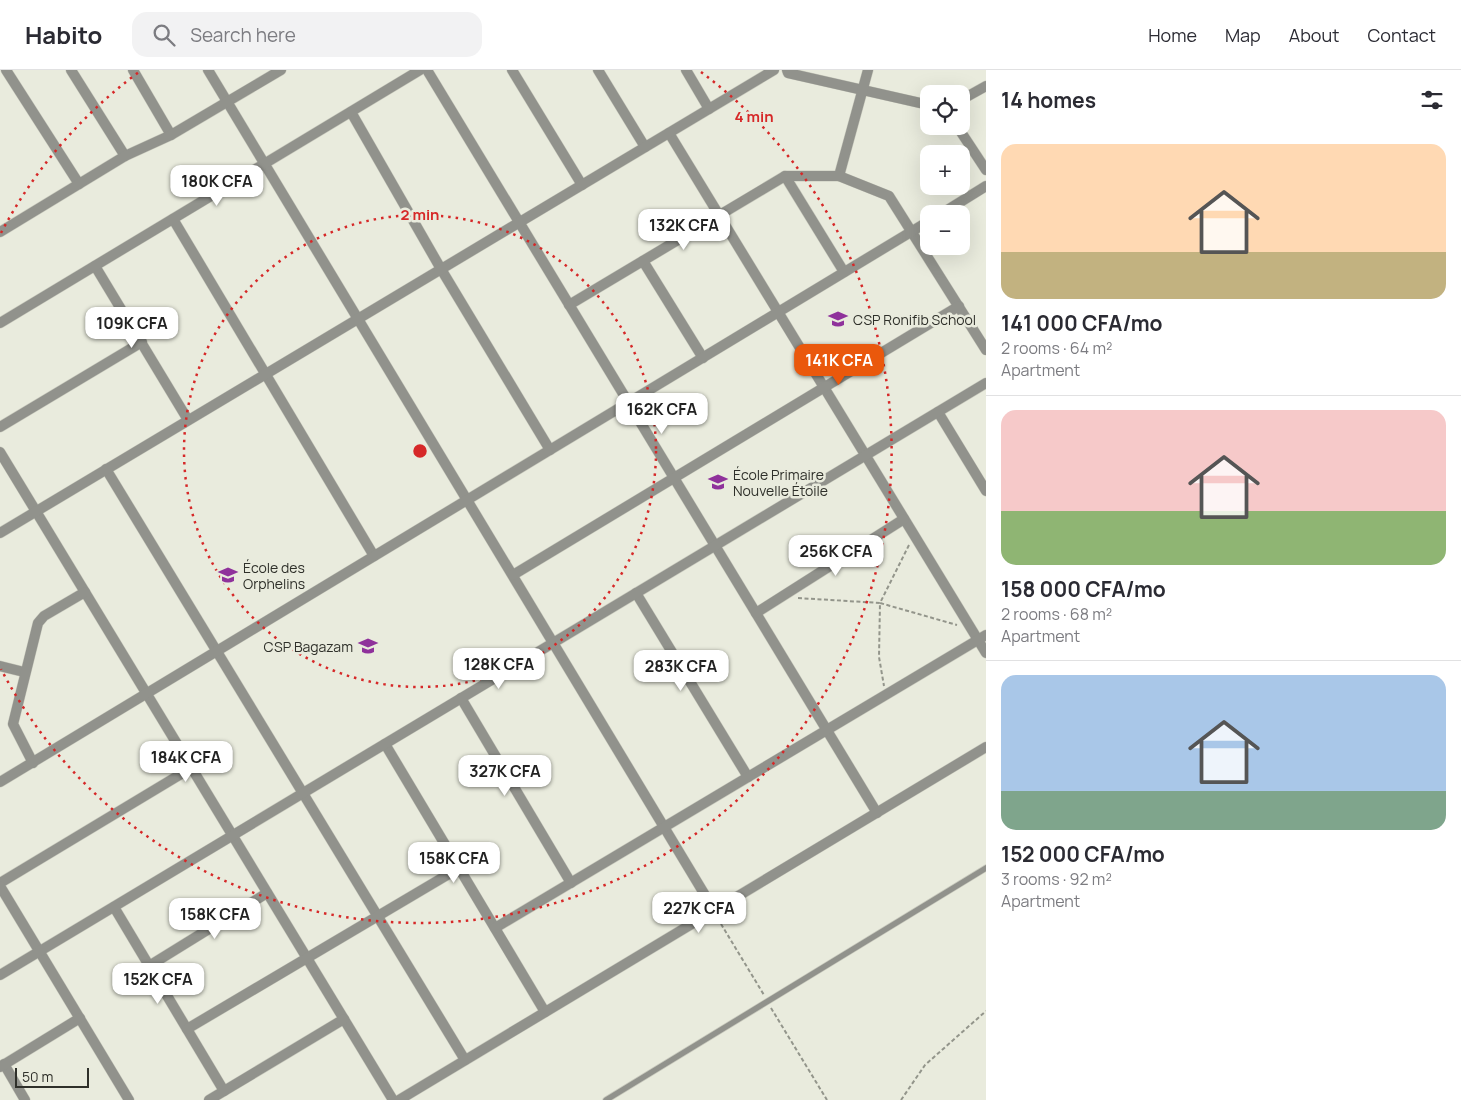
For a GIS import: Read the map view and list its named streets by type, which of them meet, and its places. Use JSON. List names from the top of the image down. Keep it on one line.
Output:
{"places":{"school or university":["CSP Ronifib School","École Primaire Nouvelle Étoile","École des Orphelins","CSP Bagazam"]},"scale_bar":"50 m","page":{"header":"Habito","search":"Search here","nav":["Home","Map","About","Contact"],"heading":"14 homes","map_buttons":["+","−"],"list":[{"name":"141 000 CFA/mo","note":"2 rooms · 64 m² · Apartment"},{"name":"158 000 CFA/mo","note":"2 rooms · 68 m² · Apartment"},{"name":"152 000 CFA/mo","note":"3 rooms · 92 m² · Apartment"}],"price":["180K CFA","132K CFA","109K CFA","141K CFA","162K CFA","256K CFA","128K CFA","283K CFA","184K CFA","327K CFA","158K CFA","227K CFA","158K CFA","152K CFA"],"scale":"50 m"},"rings":["4 min","2 min"]}
